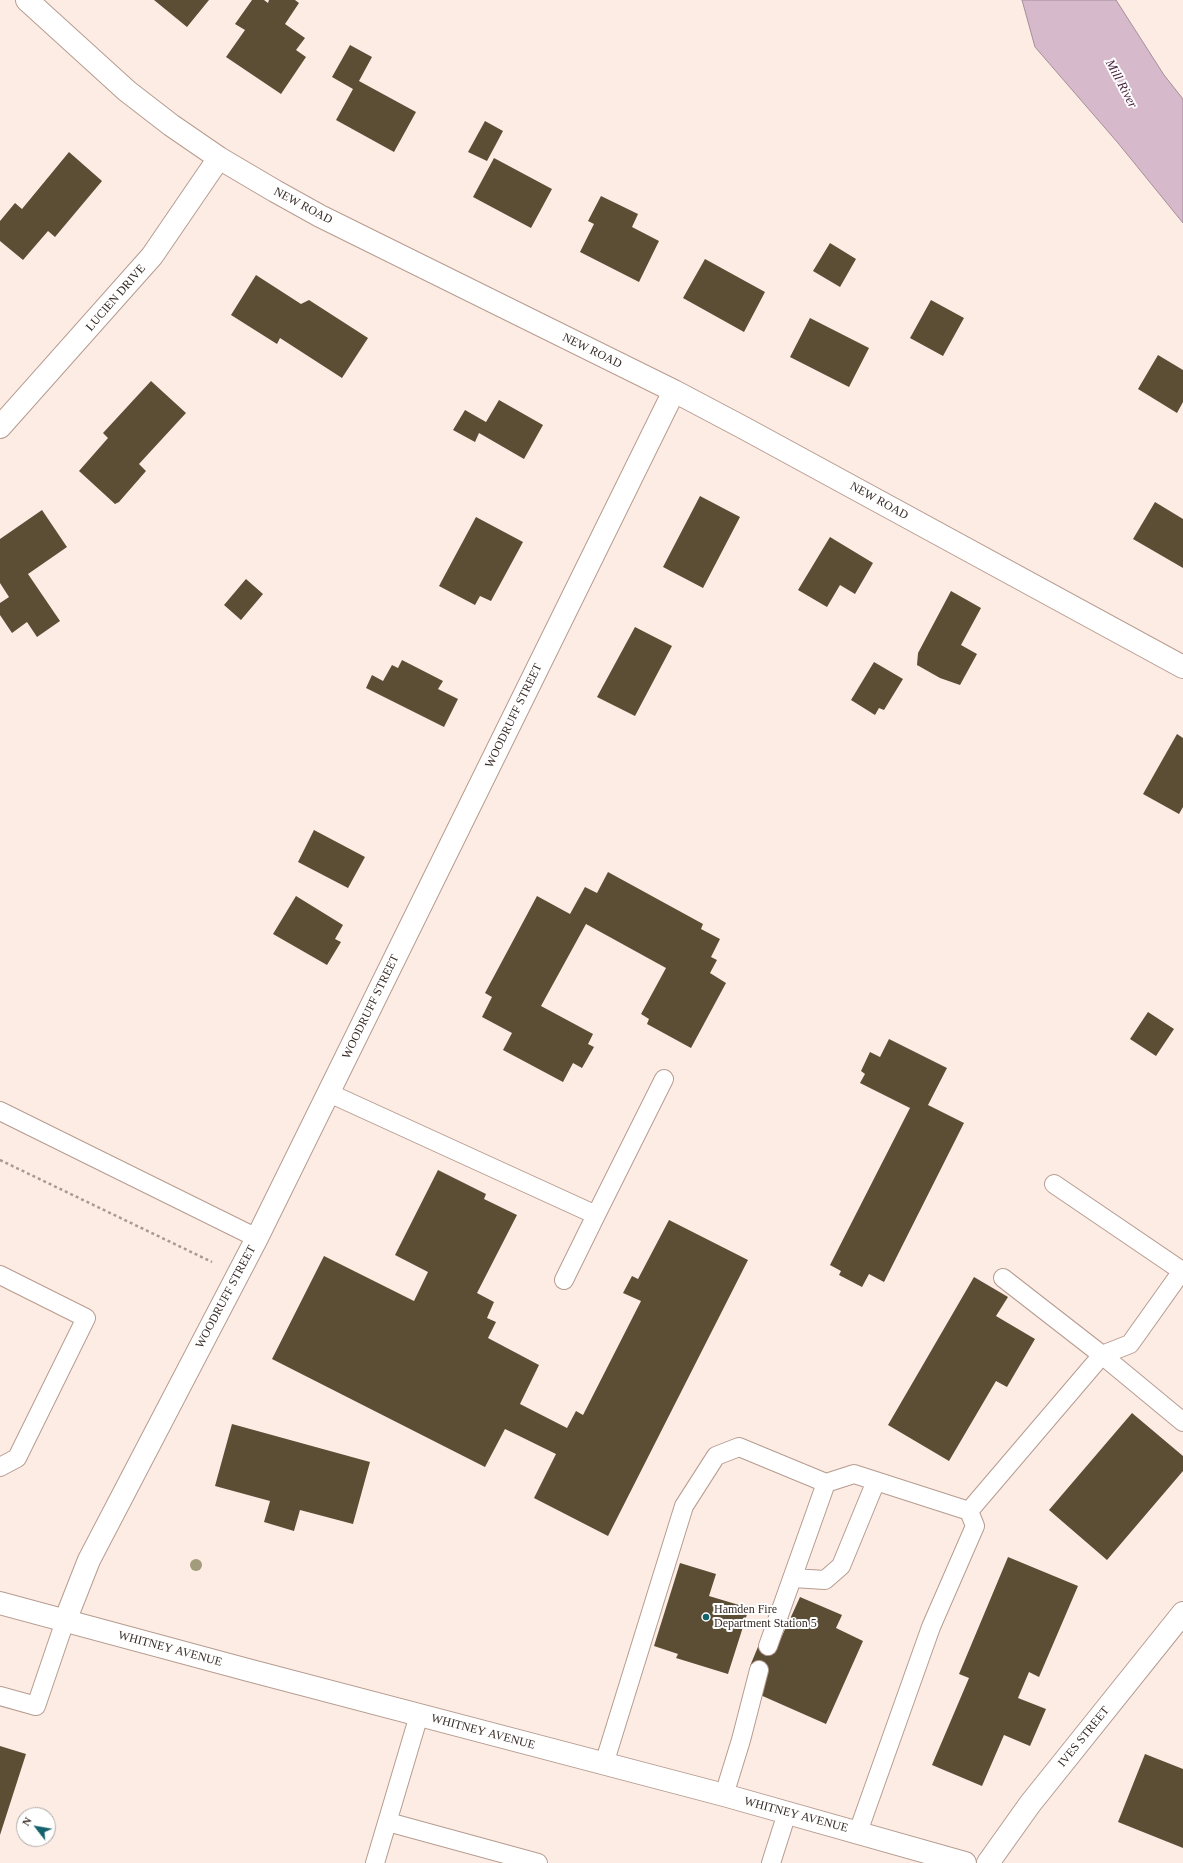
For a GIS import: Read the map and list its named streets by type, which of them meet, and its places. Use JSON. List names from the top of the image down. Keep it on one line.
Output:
{"streets":{"main road":["NEW ROAD","LUCIEN DRIVE","WOODRUFF STREET","WHITNEY AVENUE","IVES STREET"]},"crossings":[["NEW ROAD","LUCIEN DRIVE"],["NEW ROAD","WOODRUFF STREET"],["WOODRUFF STREET","WHITNEY AVENUE"]],"water":["Mill River"],"places":["Hamden Fire Department Station 5"],"north":"top left"}
